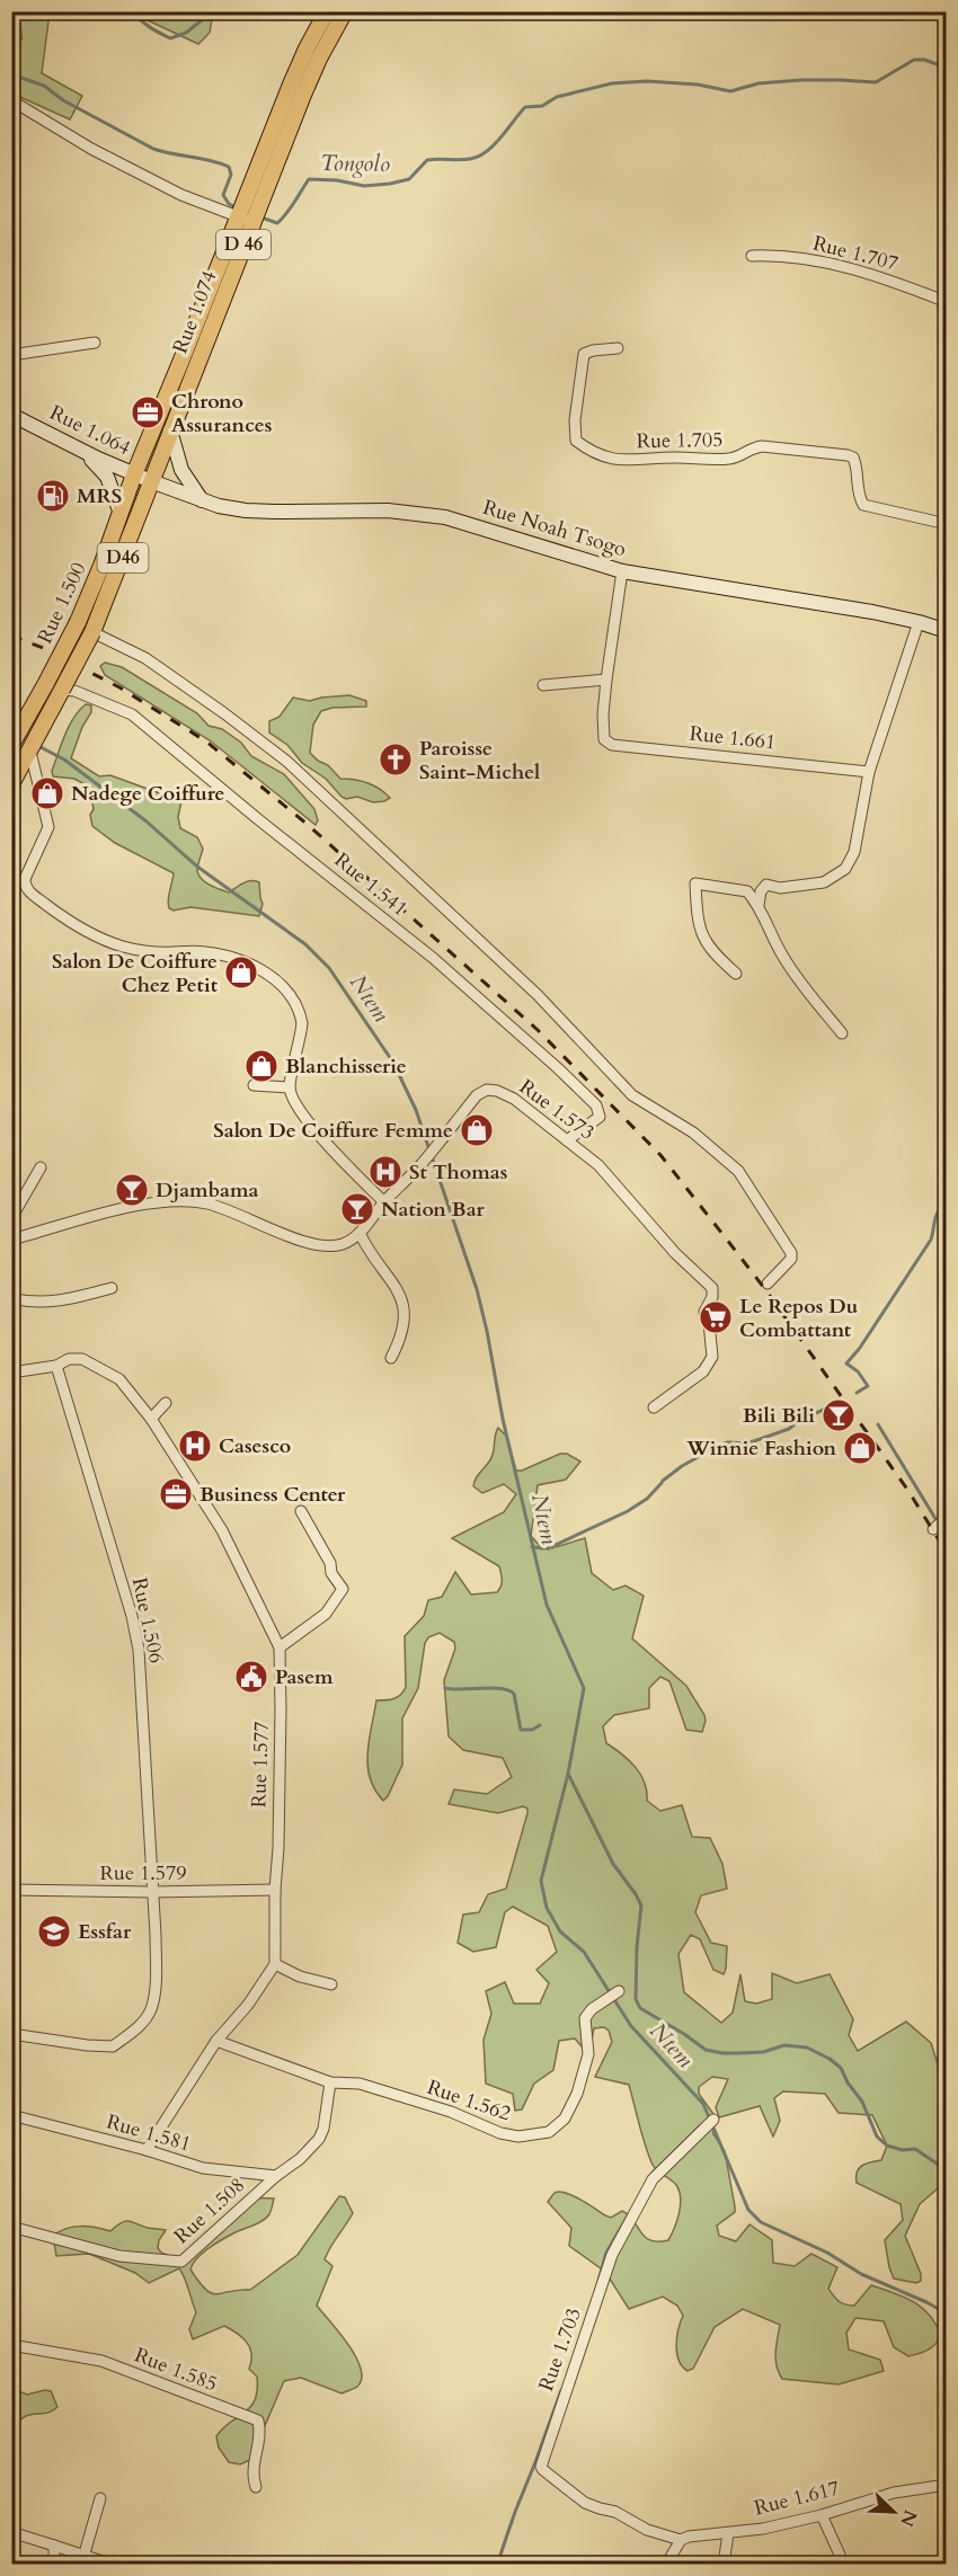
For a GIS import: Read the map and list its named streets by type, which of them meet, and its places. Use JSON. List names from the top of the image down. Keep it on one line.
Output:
{"streets":{"main road":["D 46","Rue 1.074","Rue 1.064","Rue Noah Tsogo","D46","Rue 1.500"],"street":["Rue 1.707","Rue 1.705","Rue 1.661","Rue 1.541","Rue 1.573","Rue 1.506","Rue 1.577","Rue 1.579","Rue 1.562","Rue 1.581","Rue 1.508","Rue 1.703","Rue 1.585","Rue 1.617"]},"crossings":[["Rue 1.074","Rue 1.064"],["Rue 1.074","Rue Noah Tsogo"],["Rue 1.074","D46"],["Rue 1.074","Rue 1.500"],["Rue 1.064","Rue Noah Tsogo"],["Rue Noah Tsogo","Rue 1.661"],["D46","Rue 1.541"],["Rue 1.541","Rue 1.573"],["Rue 1.506","Rue 1.577"],["Rue 1.506","Rue 1.579"],["Rue 1.577","Rue 1.579"],["Rue 1.562","Rue 1.508"],["Rue 1.581","Rue 1.508"],["Rue 1.703","Rue 1.617"]],"water":["Tongolo","Ntem"],"places":{"office":["Chrono Assurances","Business Center"],"fuel station":["MRS"],"church":["Paroisse Saint-Michel"],"shop":["Nadege Coiffure","Salon De Coiffure Chez Petit","Blanchisserie","Salon De Coiffure Femme","Winnie Fashion"],"hospital":["St Thomas","Casesco"],"bar":["Djambama","Nation Bar","Bili Bili"],"supermarket":["Le Repos Du Combattant"],"public building":["Pasem"],"school or university":["Essfar"]},"north":"bottom right"}
